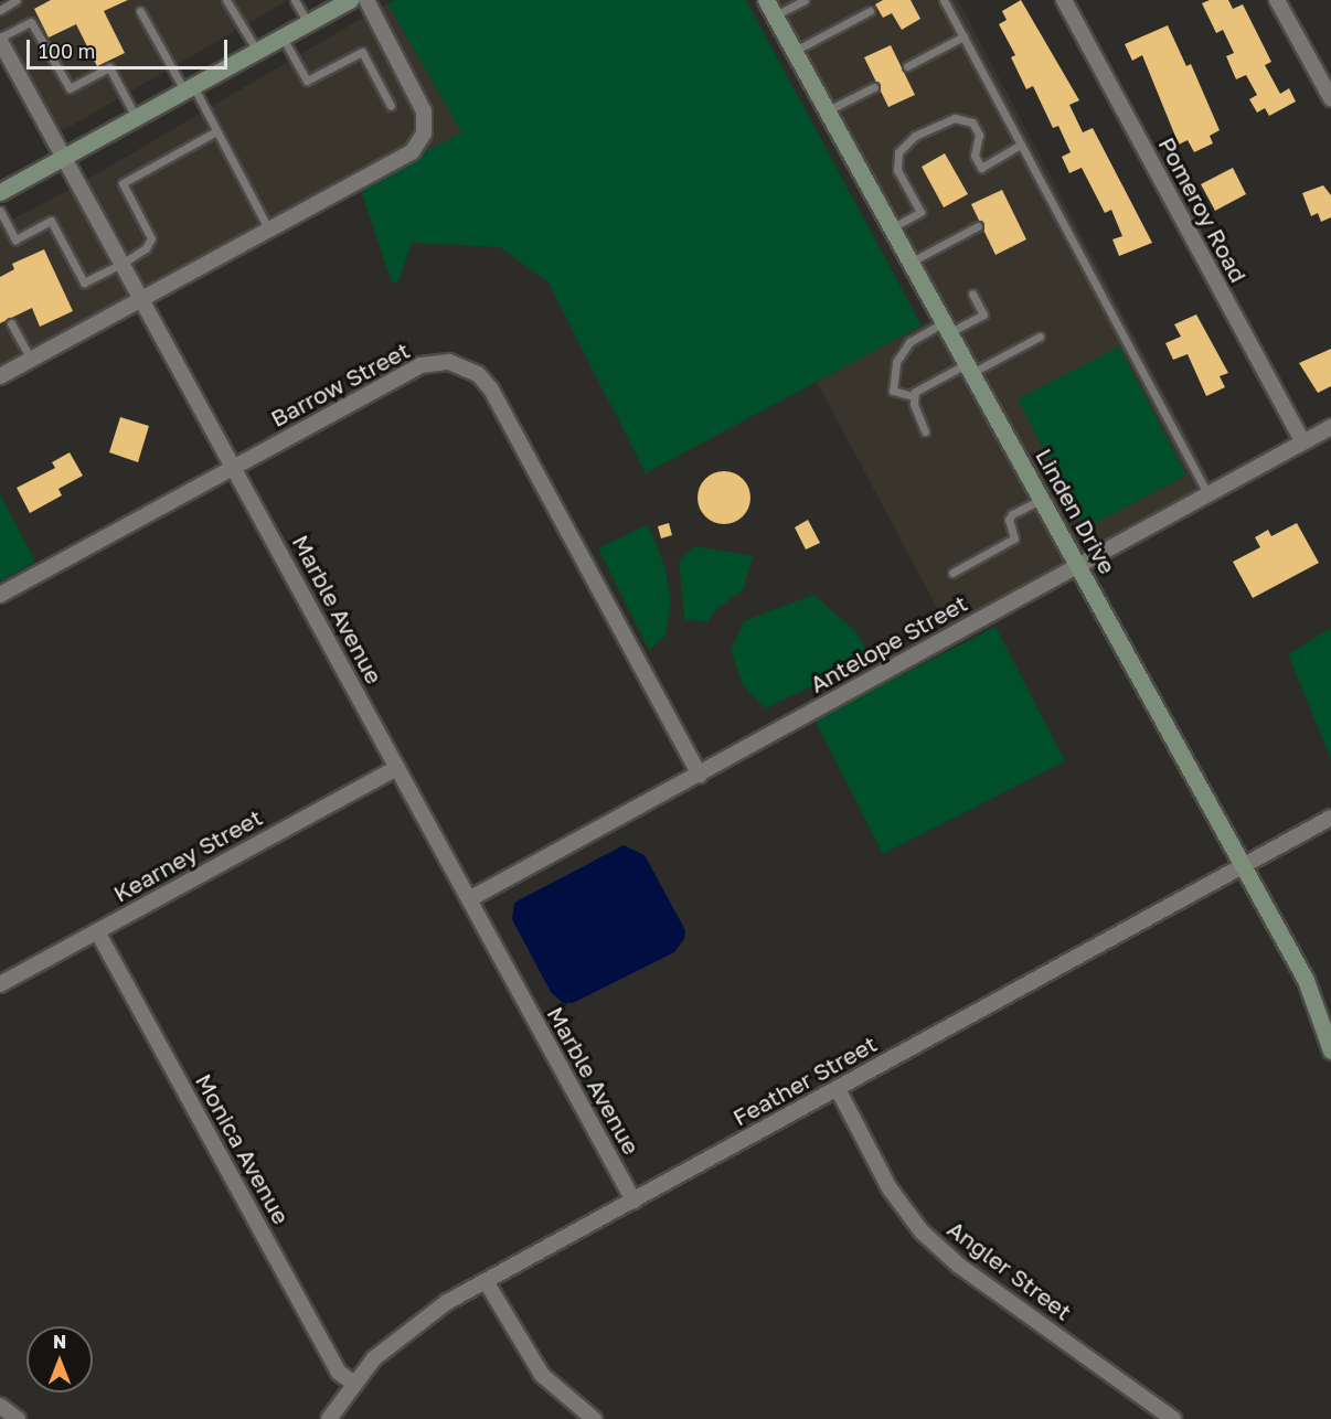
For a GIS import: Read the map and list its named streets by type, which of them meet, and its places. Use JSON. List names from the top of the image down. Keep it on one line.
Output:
{"streets":{"street":["Pomeroy Road","Barrow Street","Linden Drive","Marble Avenue","Antelope Street","Kearney Street","Feather Street","Monica Avenue","Angler Street"]},"crossings":[["Pomeroy Road","Antelope Street"],["Barrow Street","Marble Avenue"],["Barrow Street","Antelope Street"],["Linden Drive","Antelope Street"],["Linden Drive","Feather Street"],["Marble Avenue","Antelope Street"],["Marble Avenue","Kearney Street"],["Marble Avenue","Feather Street"],["Kearney Street","Monica Avenue"],["Feather Street","Monica Avenue"],["Feather Street","Angler Street"]],"scale_bar":"100 m","north":"top"}
